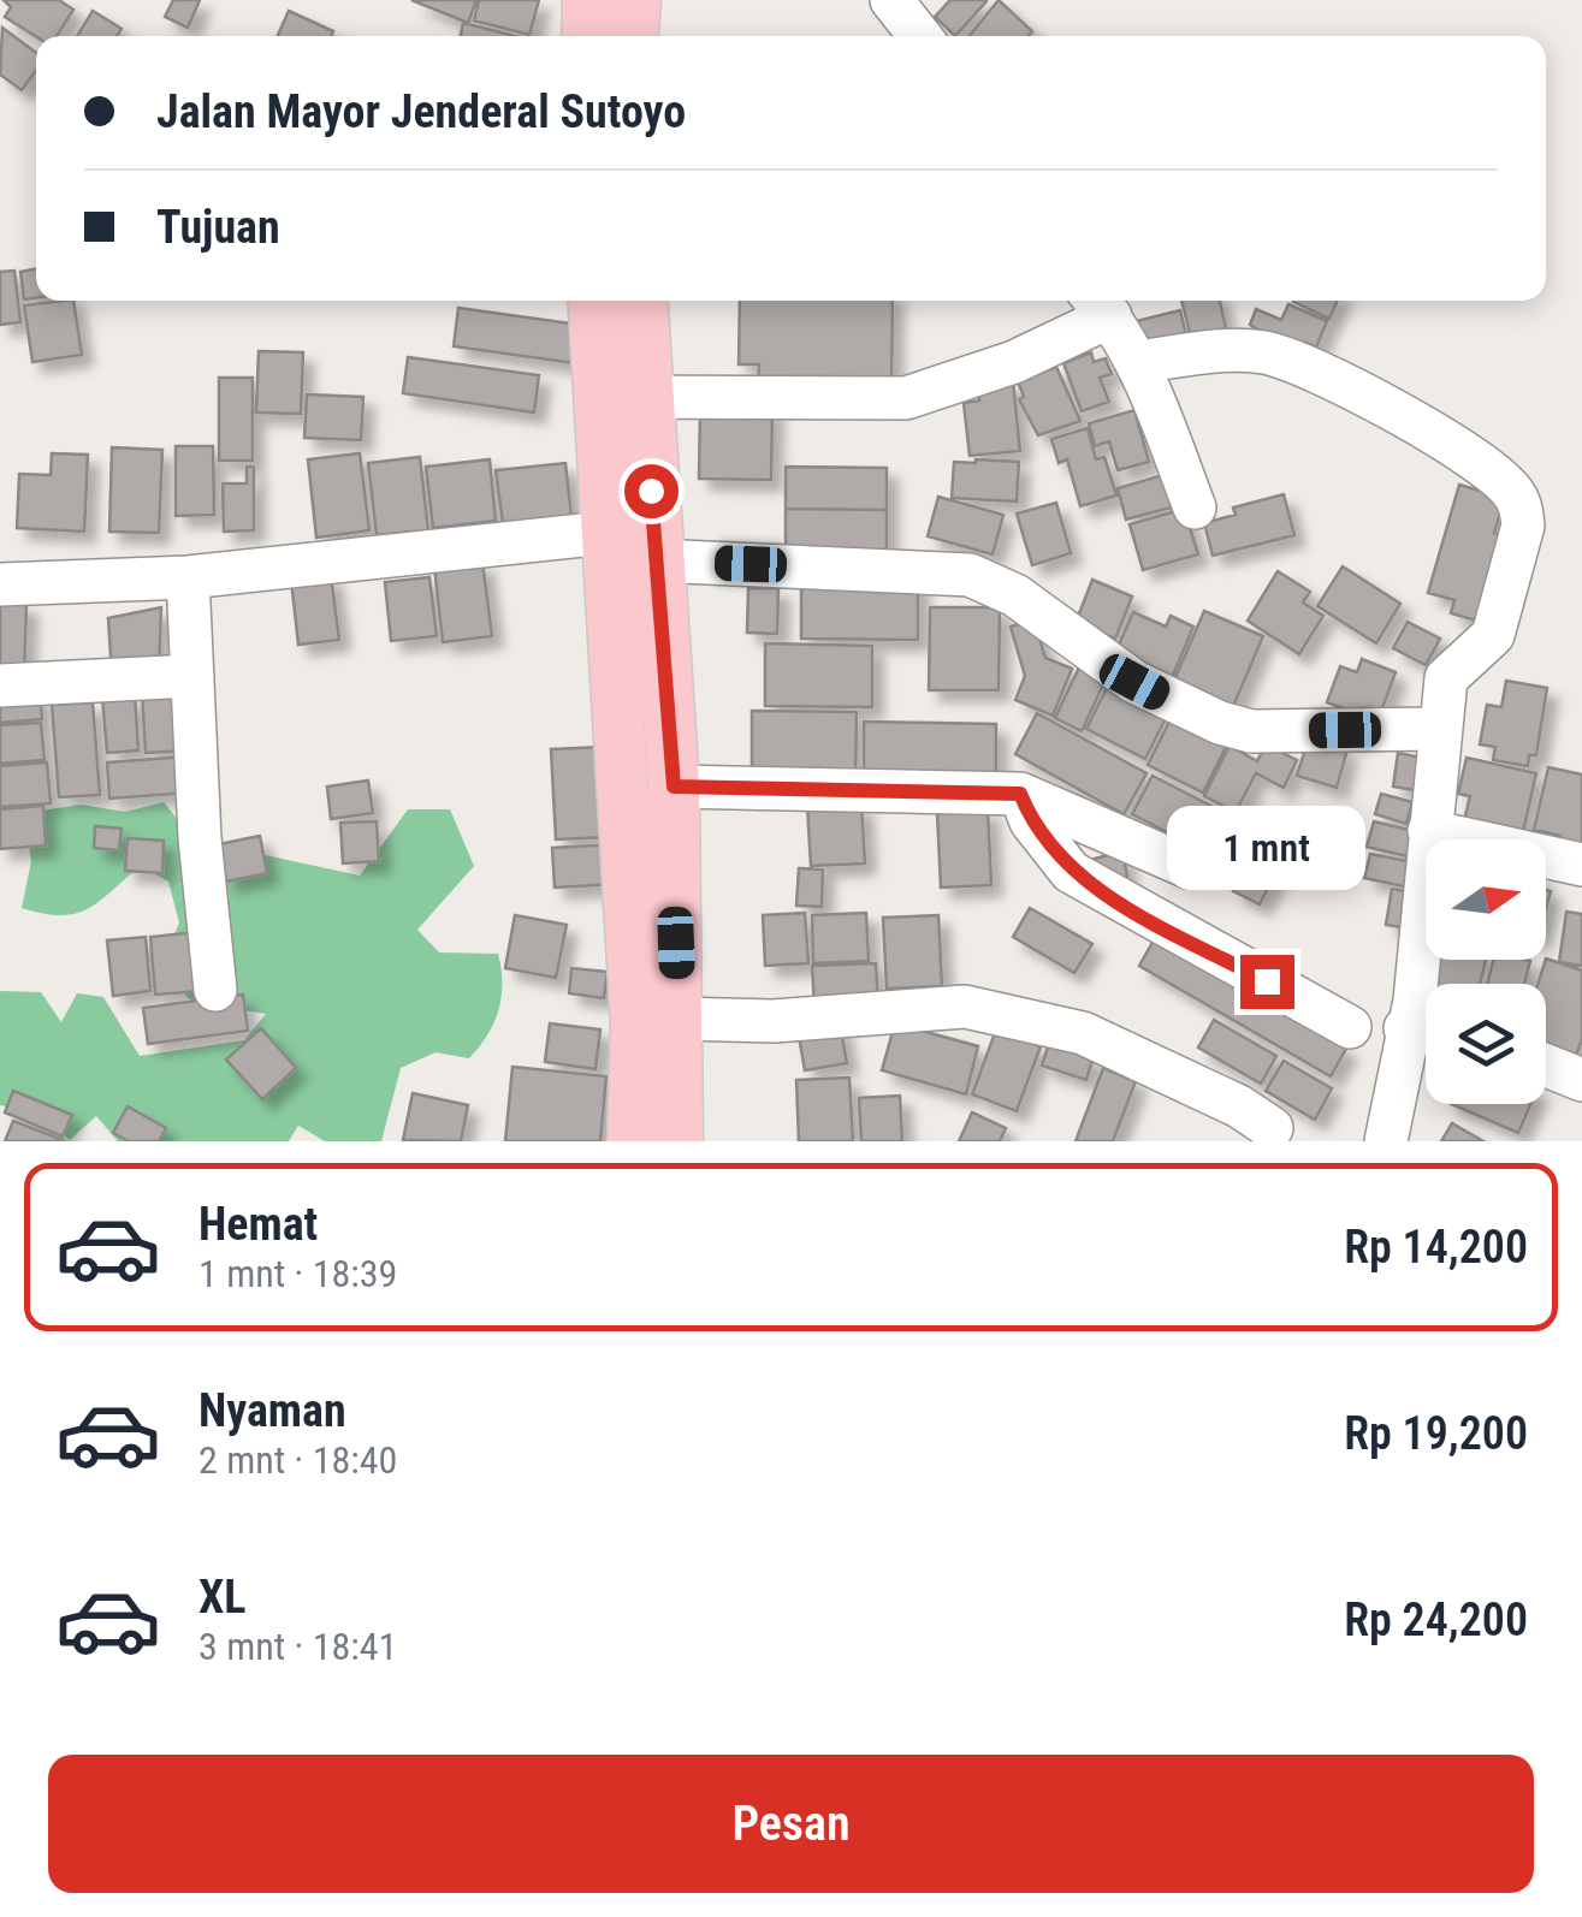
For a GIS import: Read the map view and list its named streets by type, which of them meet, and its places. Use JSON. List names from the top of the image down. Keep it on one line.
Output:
{"north":"right","page":{"banner":["Jalan Mayor Jenderal Sutoyo","Tujuan"],"bubble":"1 mnt","list":[{"name":"Hemat","note":"1 mnt · 18:39","value":"Rp 14,200"},{"name":"Nyaman","note":"2 mnt · 18:40","value":"Rp 19,200"},{"name":"XL","note":"3 mnt · 18:41","value":"Rp 24,200"}],"buttons":"Pesan"}}
